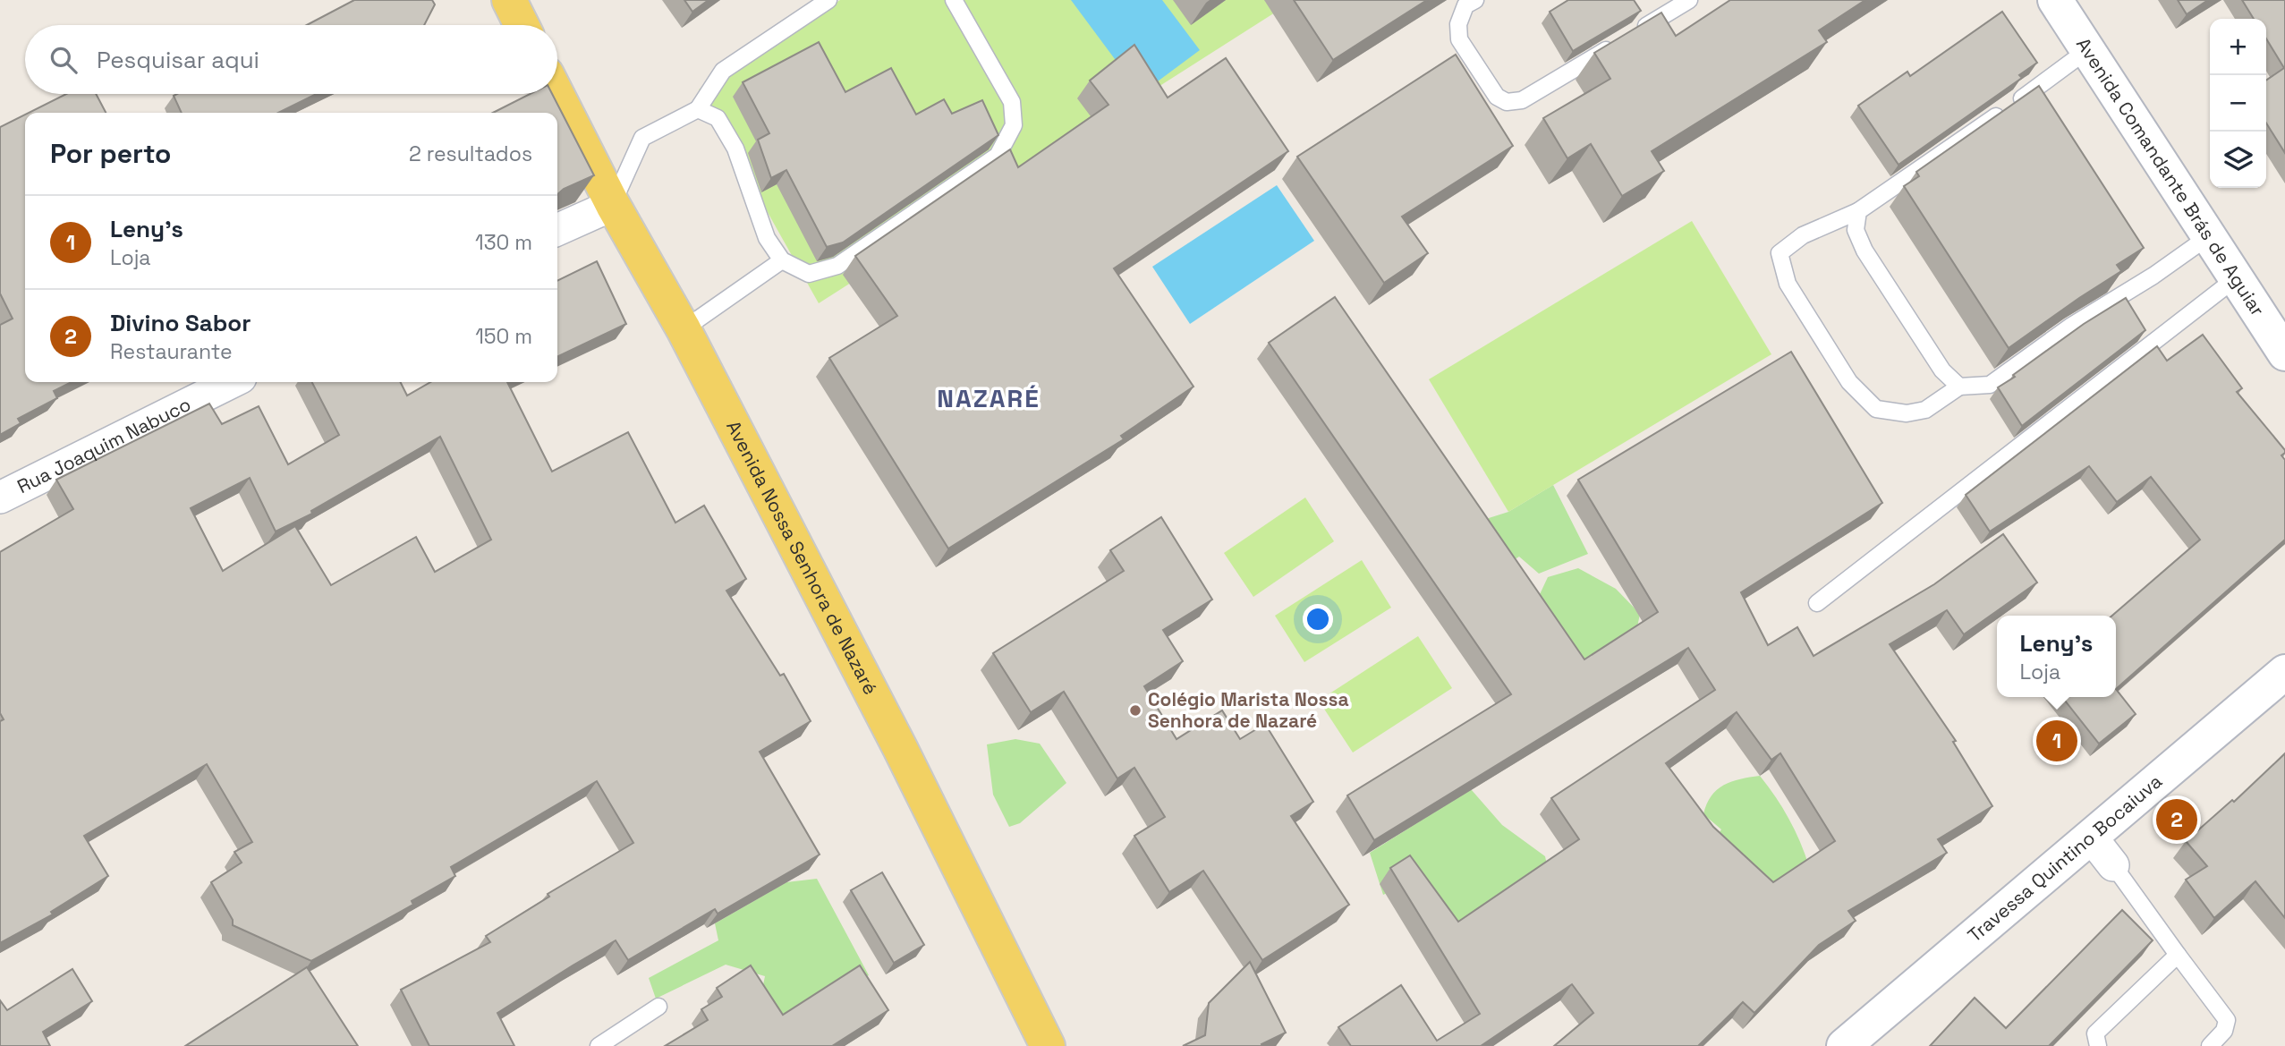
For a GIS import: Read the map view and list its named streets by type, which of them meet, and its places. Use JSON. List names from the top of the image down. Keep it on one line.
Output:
{"streets":{"main road":["Avenida Nossa Senhora de Nazaré"],"street":["Avenida Comandante Brás de Aguiar","Rua Joaquim Nabuco","Travessa Quintino Bocaiuva"]},"districts":["NAZARÉ"],"places":["Colégio Marista Nossa Senhora de Nazaré"],"page":{"map_buttons":["+","−"],"search":"Pesquisar aqui","heading":["Por perto","2 resultados"],"list":[{"mark":"1","name":"Leny’s","note":"Loja","value":"130 m"},{"mark":"2","name":"Divino Sabor","note":"Restaurante","value":"150 m"}],"popup":["Leny’s","Loja"],"pins":["1","2"]}}
